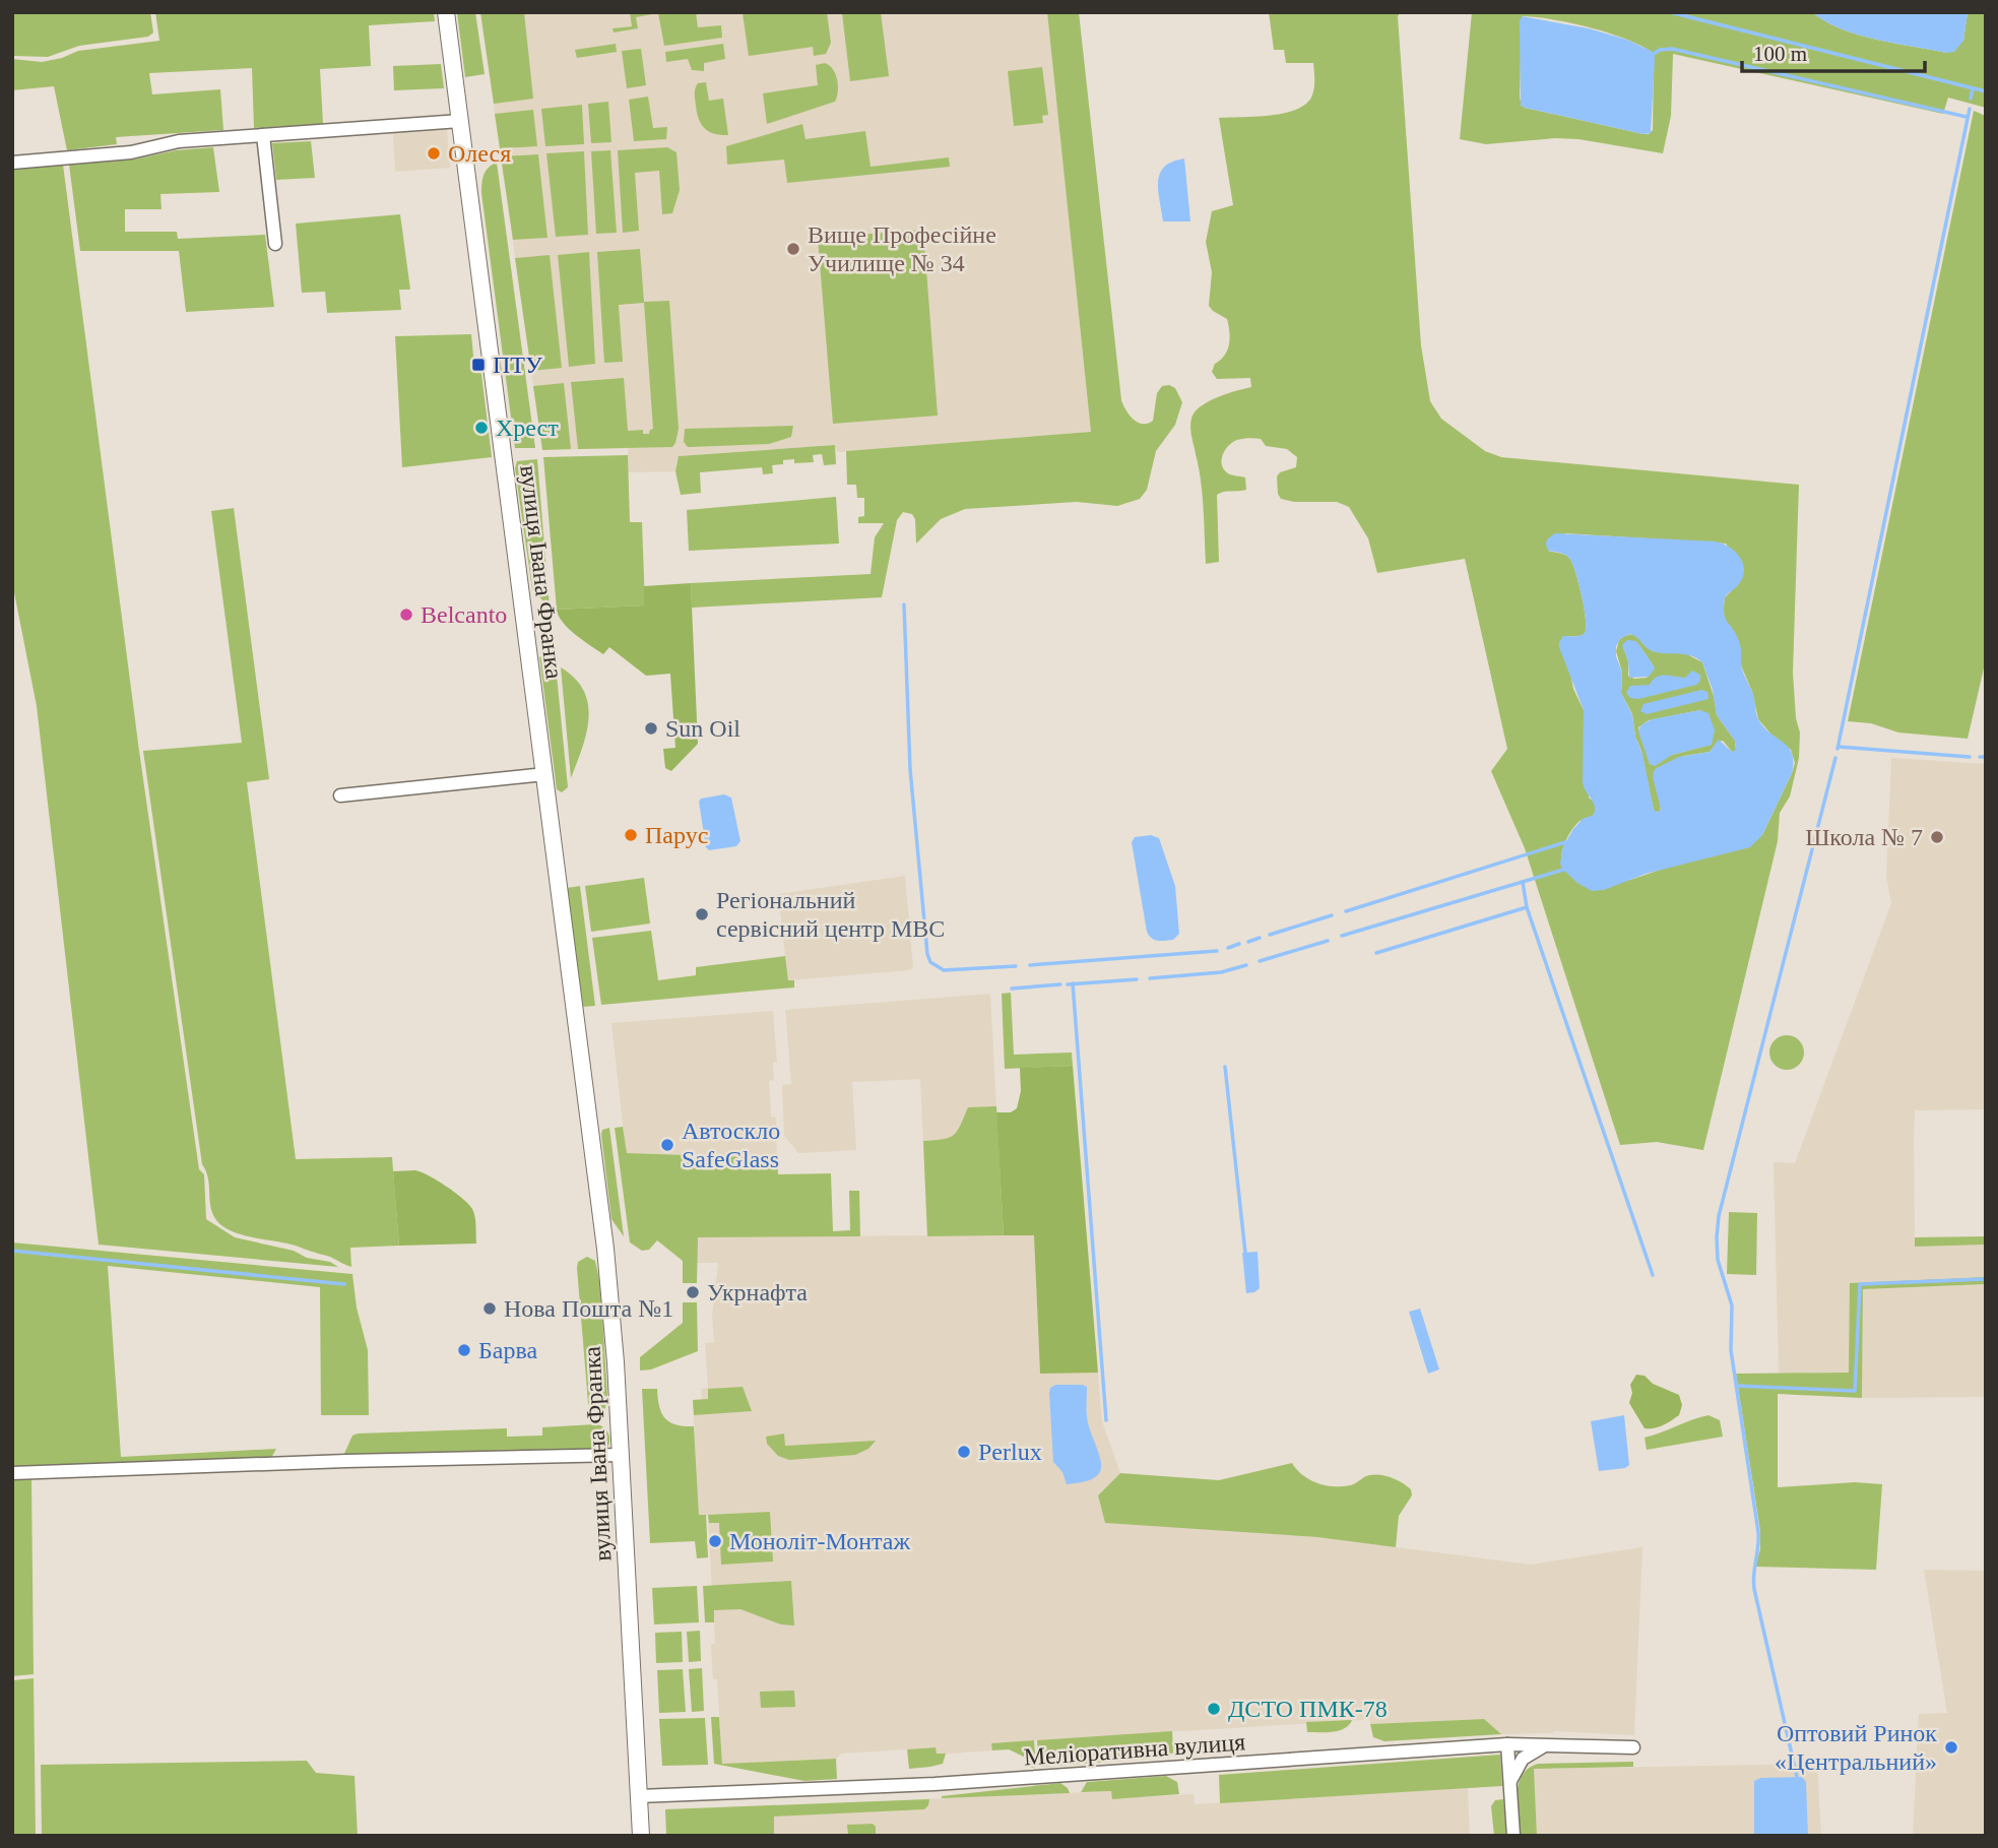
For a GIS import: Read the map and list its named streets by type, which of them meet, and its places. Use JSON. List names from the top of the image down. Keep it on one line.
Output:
{"streets":{"main road":["вулиця Івана Франка"],"street":["Меліоративна вулиця"]},"crossings":[["вулиця Івана Франка","Меліоративна вулиця"]],"places":{"other":["Олеся","Вище Професійне Училище № 34","Хрест","Belcanto","Sun Oil","Парус","Школа № 7","Регіональний сервісний центр МВС","Автоскло SafeGlass","Укрнафта","Нова Пошта №1","Барва","Perlux","Моноліт-Монтаж","ДСТО ПМК-78","Оптовий Ринок «Центральний»"],"transit":["ПТУ"]},"scale_bar":"100 m"}
